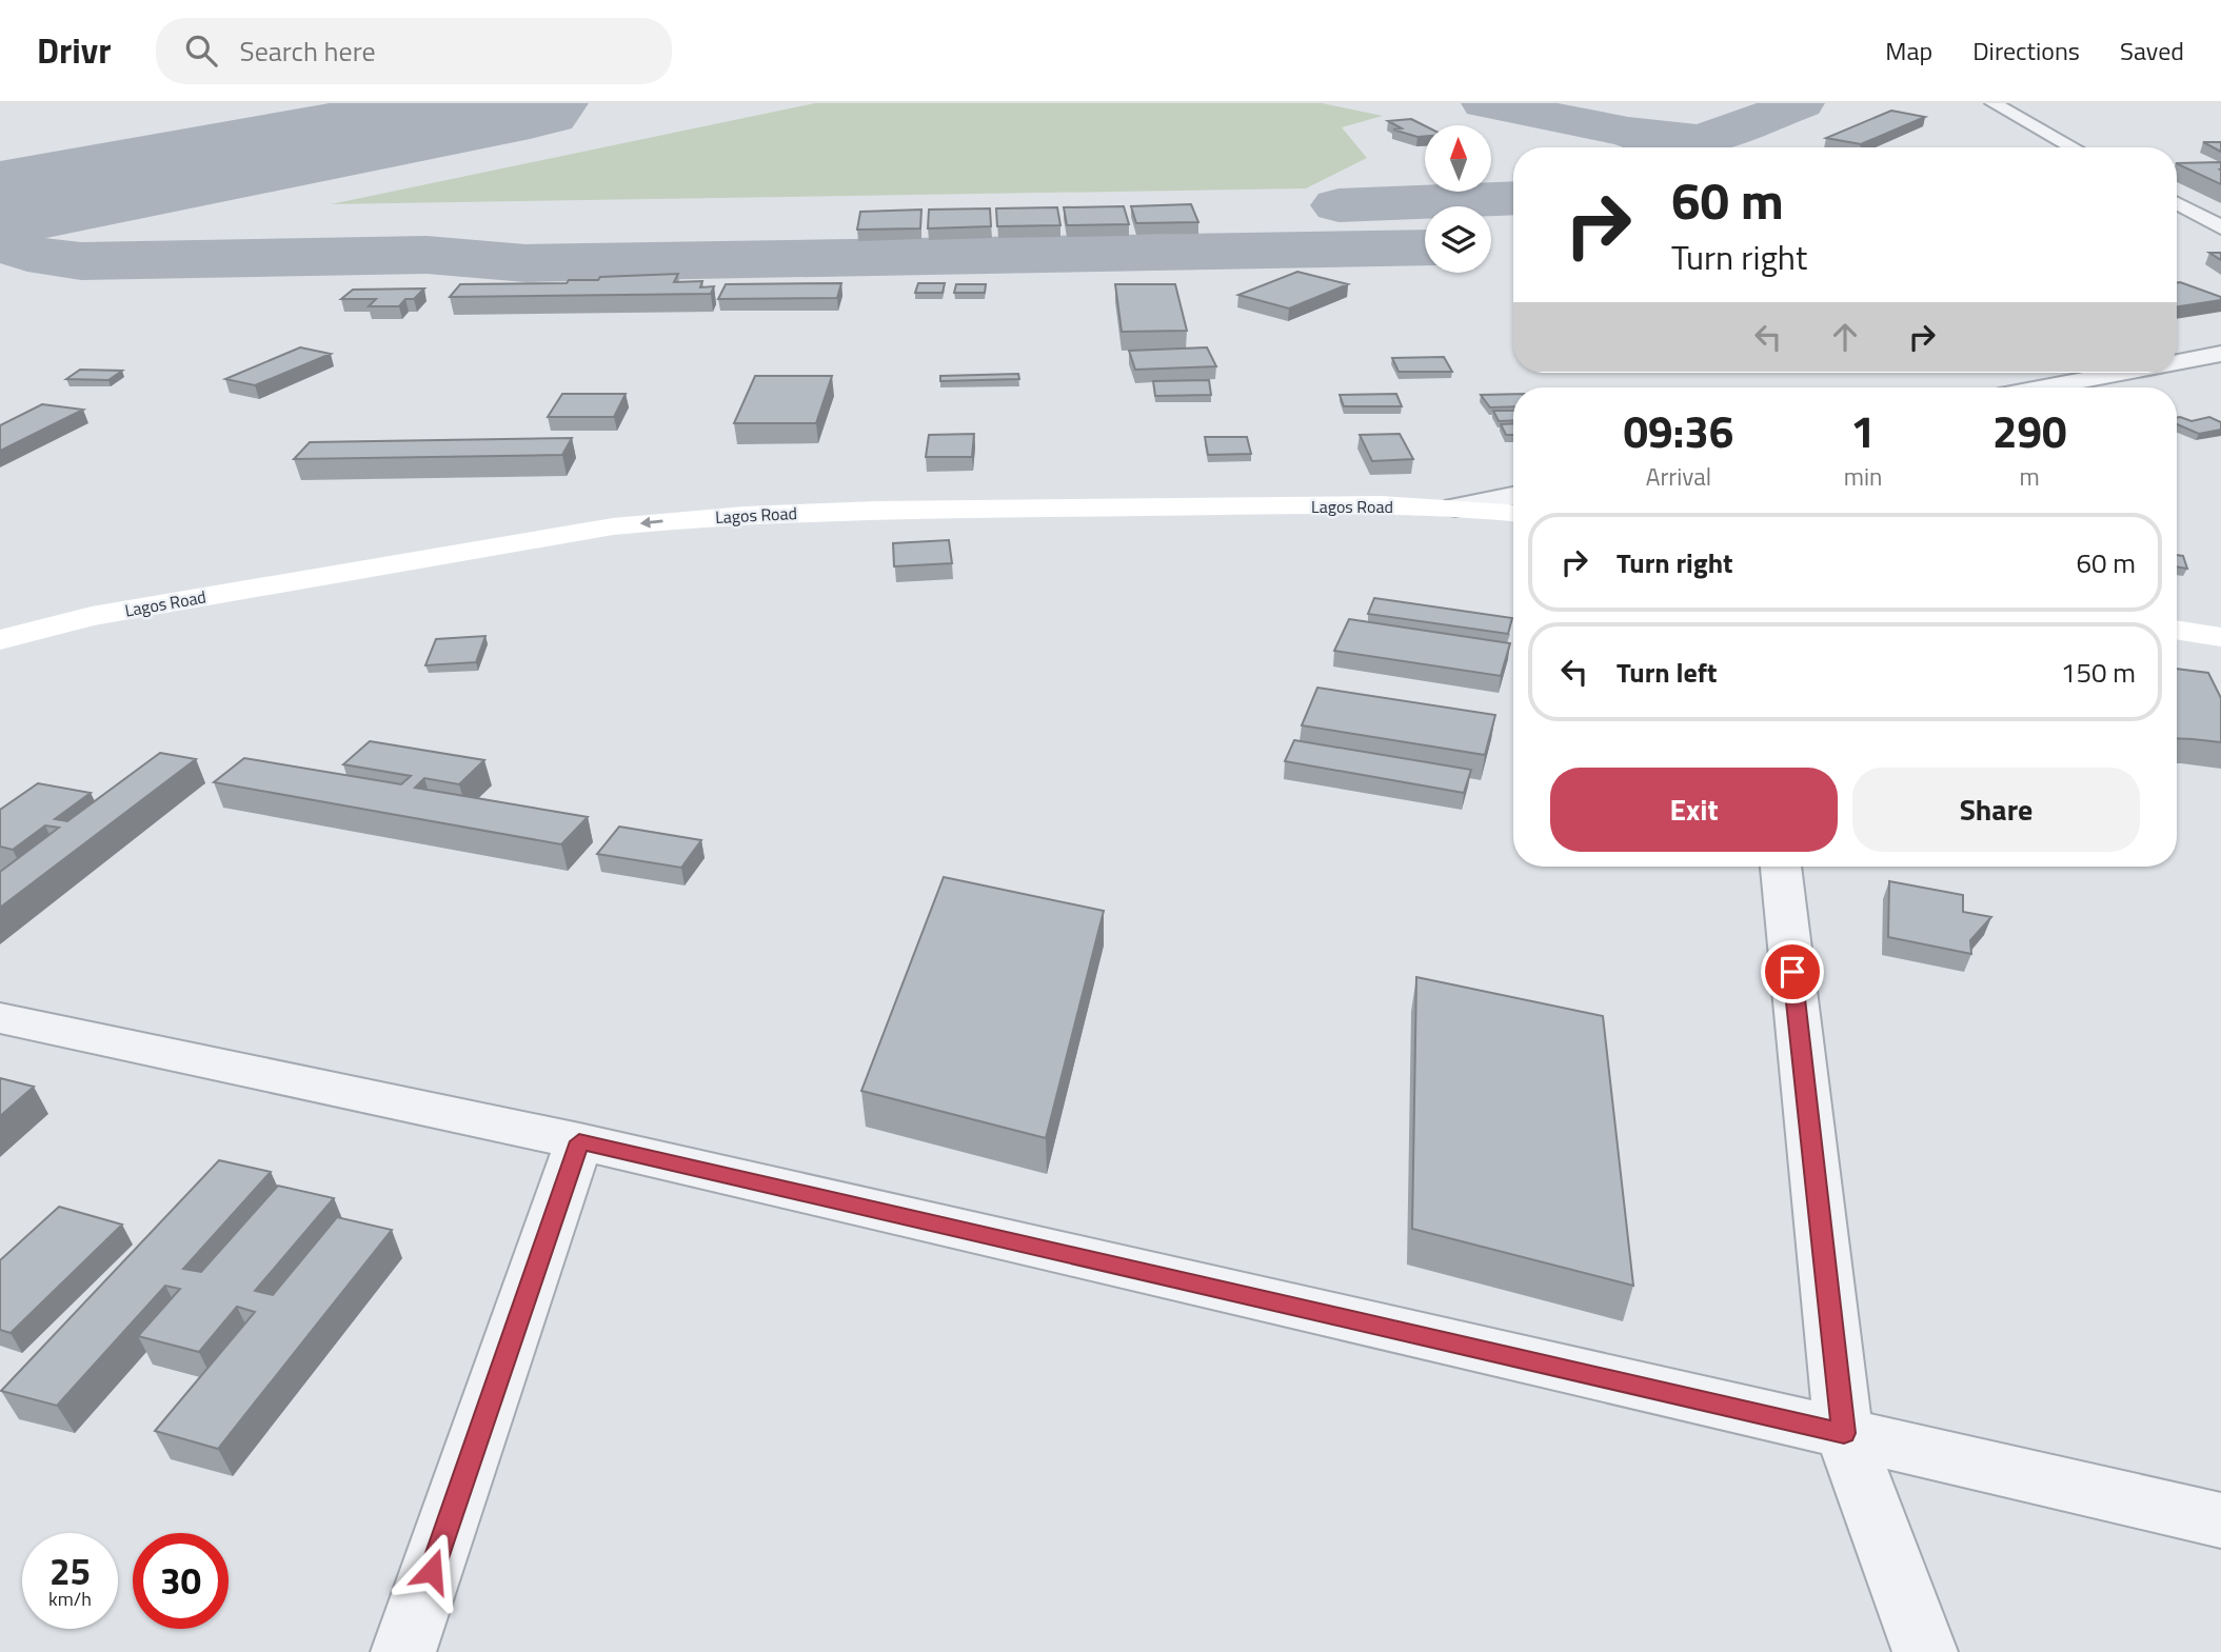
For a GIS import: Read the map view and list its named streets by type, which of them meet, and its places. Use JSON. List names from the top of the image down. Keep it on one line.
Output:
{"streets":{"main road":["Lagos Road"]},"north":"top","page":{"header":"Drivr","search":"Search here","nav":["Map","Directions","Saved"],"turn":["60 m","Turn right"],"eta":["09:36","Arrival","1","min","290","m"],"list":[{"name":"Turn right","value":"60 m"},{"name":"Turn left","value":"150 m"}],"buttons":["Exit","Share"],"speed":"25 km/h","limit":"30"}}
